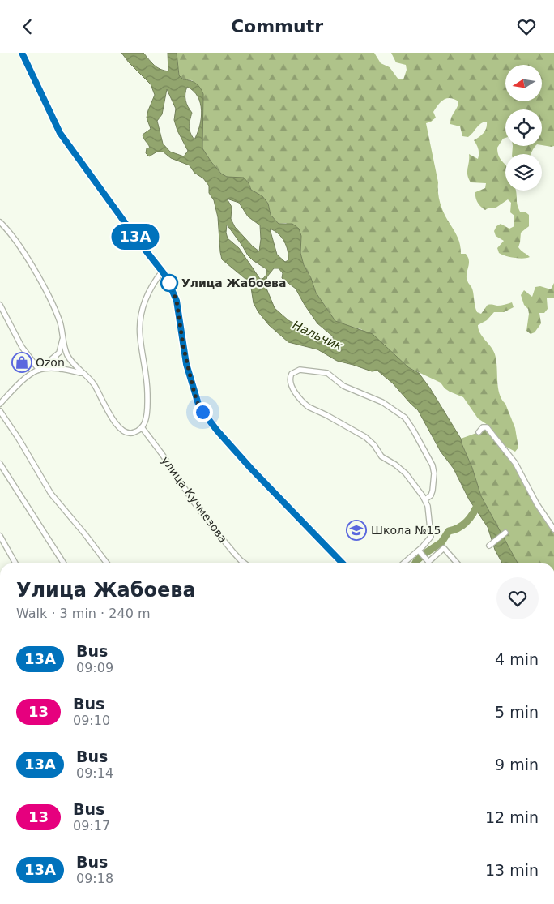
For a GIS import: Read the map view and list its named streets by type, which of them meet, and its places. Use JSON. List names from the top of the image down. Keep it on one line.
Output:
{"streets":{"street":["улица Кучмезова"]},"water":["Нальчик"],"places":{"other":["Улица Жабоева"],"shop":["Ozon"],"school or university":["Школа №15"]},"lines":["bus line 13А"],"north":"left","page":{"header":"Commutr","on_map":"13А","heading":["Улица Жабоева","Walk · 3 min · 240 m"],"list":[{"mark":"13А","name":"Bus","note":"09:09","value":"4 min"},{"mark":"13","name":"Bus","note":"09:10","value":"5 min"},{"mark":"13А","name":"Bus","note":"09:14","value":"9 min"},{"mark":"13","name":"Bus","note":"09:17","value":"12 min"},{"mark":"13А","name":"Bus","note":"09:18","value":"13 min"}]}}
